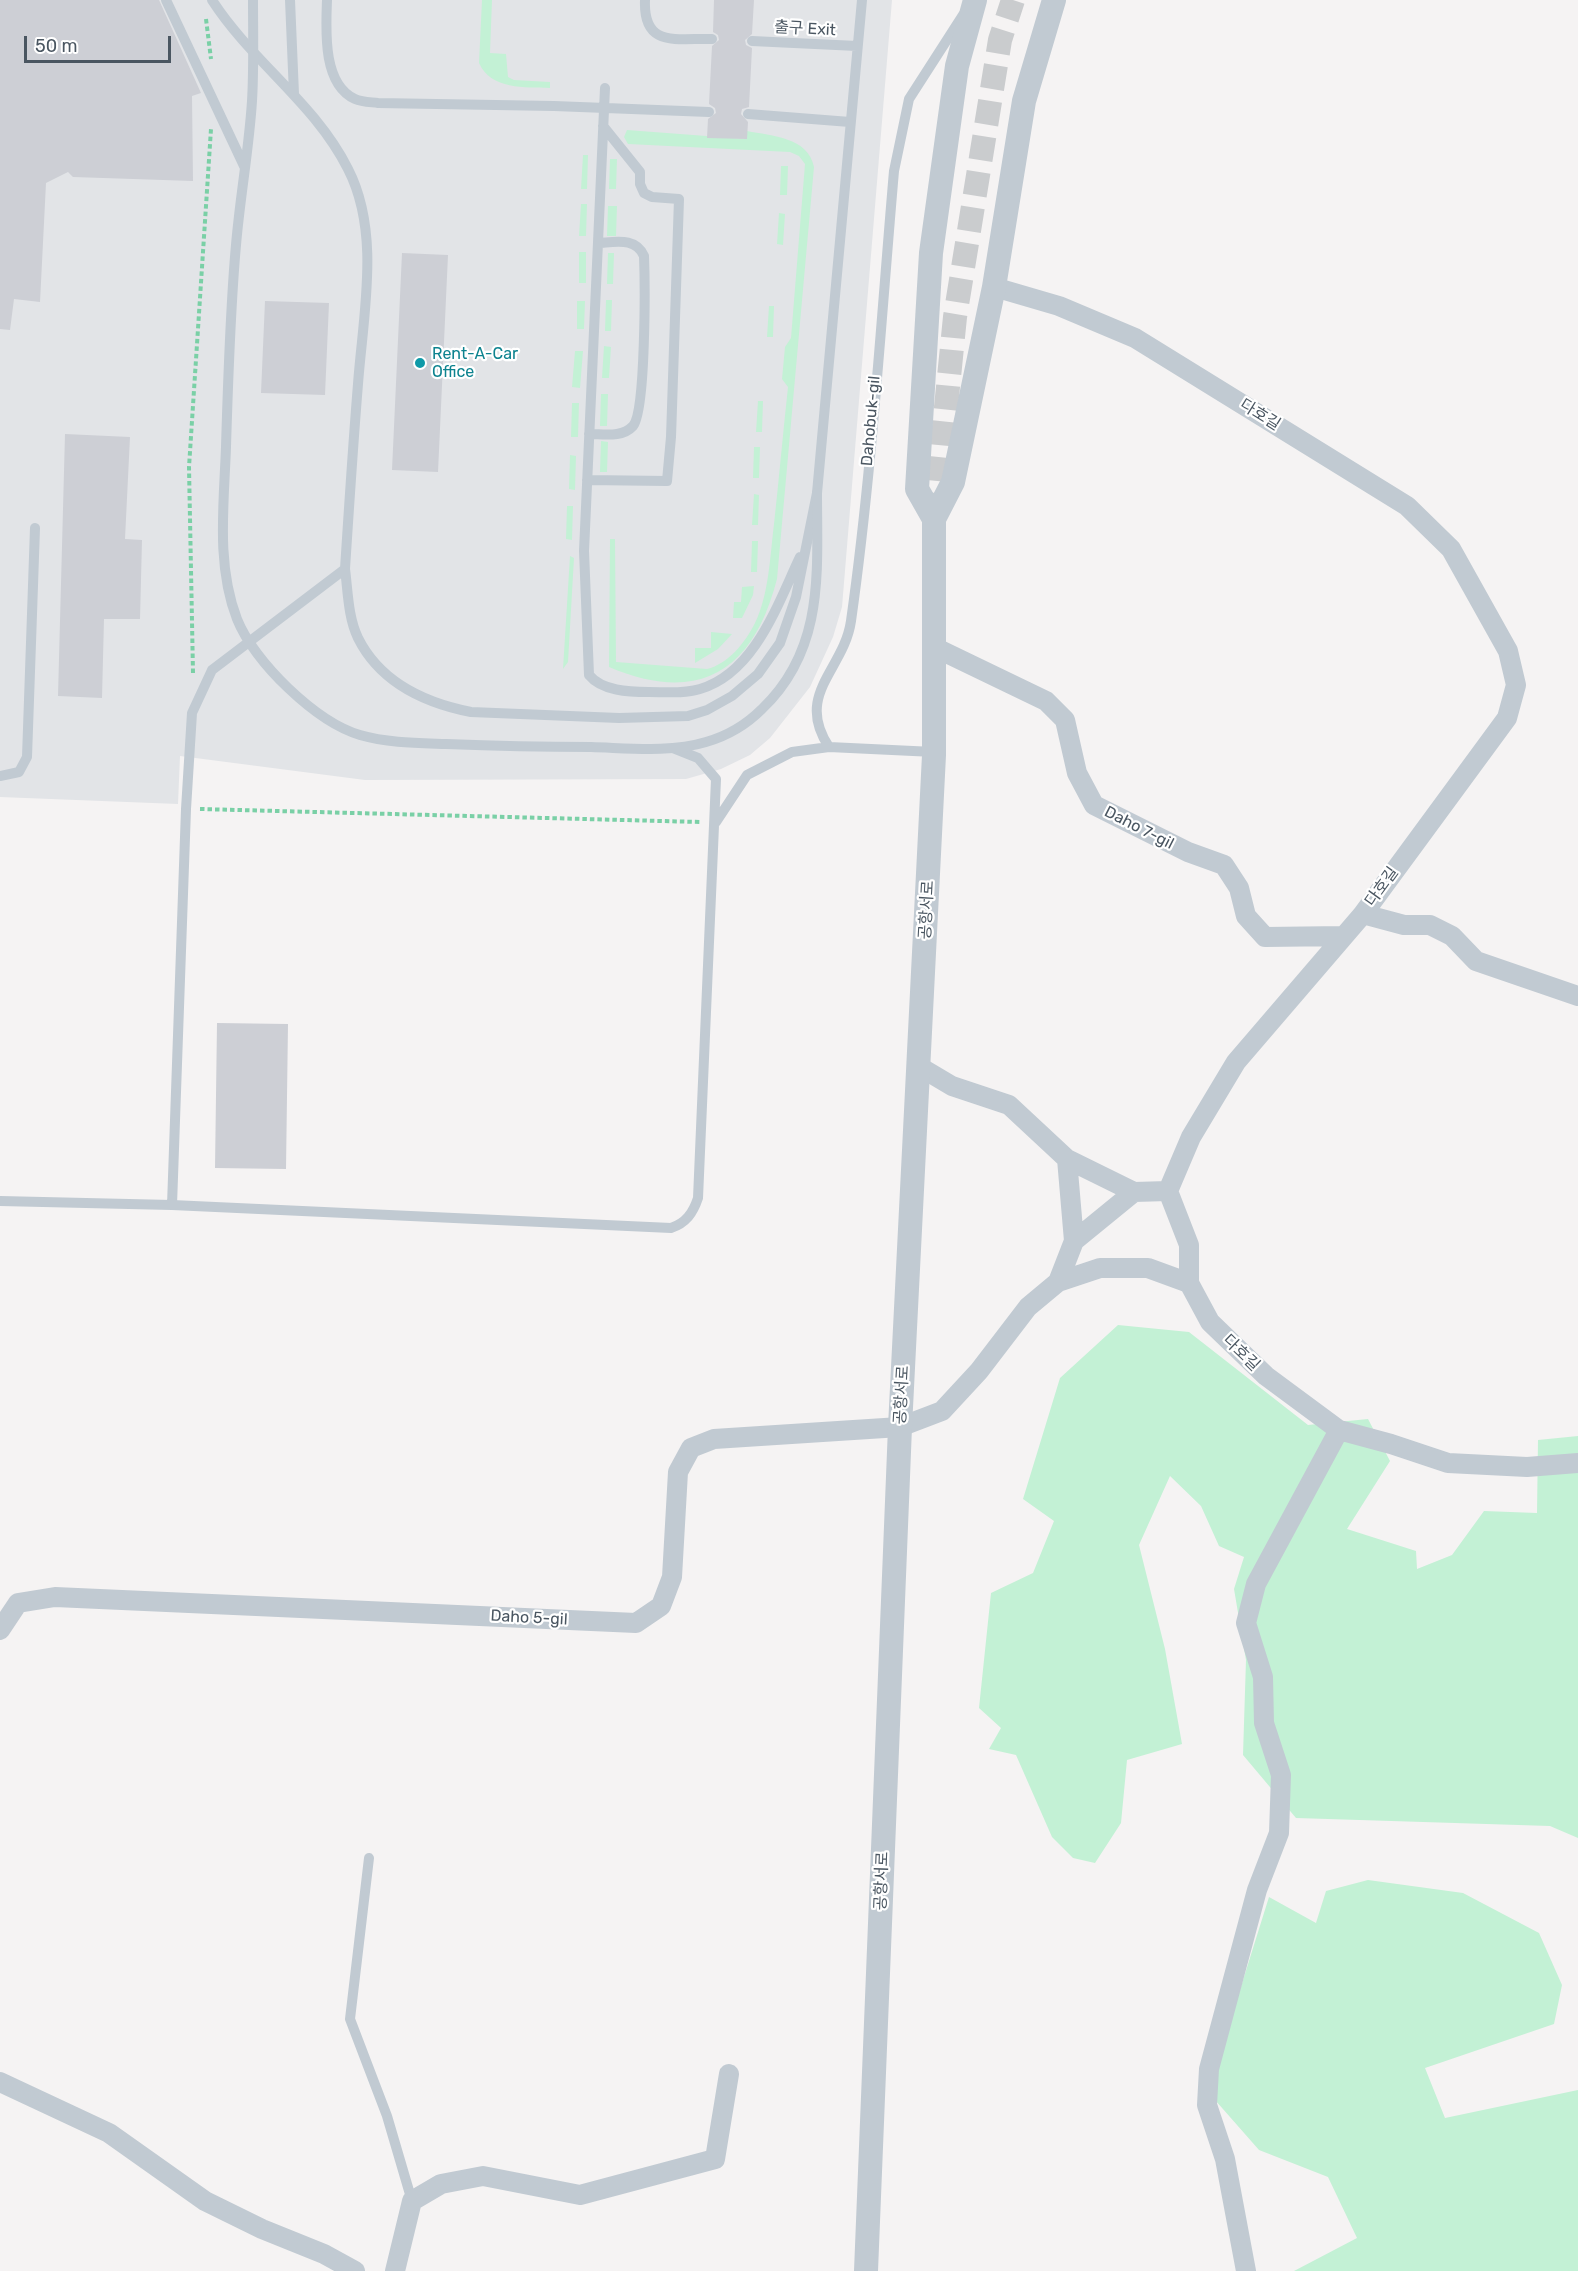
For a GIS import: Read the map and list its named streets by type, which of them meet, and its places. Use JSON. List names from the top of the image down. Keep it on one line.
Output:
{"streets":{"street":["다호길","Daho 7-gil","공항서로","Daho 5-gil"],"lane":["출구 Exit","Dahobuk-gil"]},"crossings":[["다호길","Daho 7-gil"],["Daho 7-gil","공항서로"],["공항서로","Daho 5-gil"]],"places":["Rent-A-Car Office"],"scale_bar":"50 m"}
